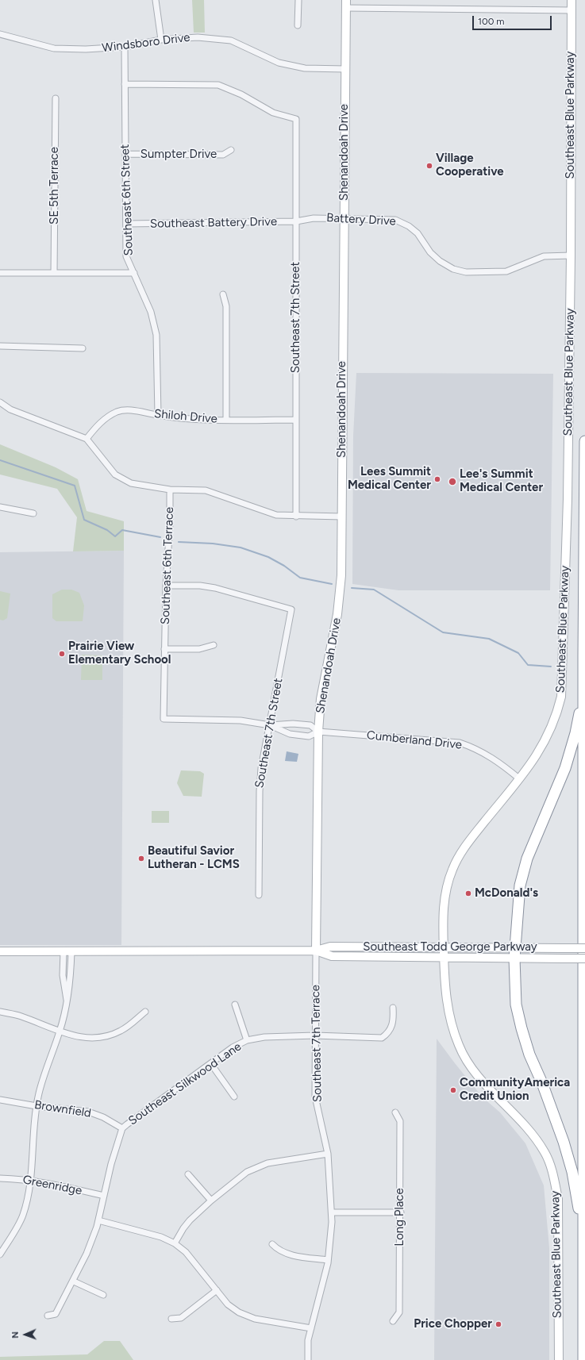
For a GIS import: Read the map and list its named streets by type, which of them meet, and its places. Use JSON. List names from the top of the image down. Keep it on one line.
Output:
{"streets":{"street":["Windsboro Drive","Southeast Blue Parkway","Shenandoah Drive","Sumpter Drive","SE 5th Terrace","Southeast 6th Street","Battery Drive","Southeast Battery Drive","Southeast 7th Street","Shiloh Drive","Southeast 6th Terrace","Cumberland Drive","Southeast Todd George Parkway","Southeast 7th Terrace","Southeast Silkwood Lane","Brownfield","Greenridge","Long Place"]},"crossings":[["Windsboro Drive","Shenandoah Drive"],["Windsboro Drive","Southeast 6th Street"],["Southeast Blue Parkway","Battery Drive"],["Southeast Blue Parkway","Cumberland Drive"],["Southeast Blue Parkway","Southeast Todd George Parkway"],["Shenandoah Drive","Battery Drive"],["Shenandoah Drive","Cumberland Drive"],["Shenandoah Drive","Southeast Todd George Parkway"],["Shenandoah Drive","Southeast 7th Terrace"],["Sumpter Drive","Southeast 6th Street"],["Southeast 6th Street","Southeast Battery Drive"],["Southeast 6th Street","Southeast 7th Street"],["Southeast 6th Street","Shiloh Drive"],["Battery Drive","Southeast Battery Drive"],["Battery Drive","Southeast 7th Street"],["Southeast Battery Drive","Southeast 7th Street"],["Southeast 7th Street","Shiloh Drive"],["Southeast 7th Street","Southeast 6th Terrace"],["Southeast 7th Street","Cumberland Drive"],["Southeast 6th Terrace","Cumberland Drive"],["Southeast Todd George Parkway","Southeast 7th Terrace"],["Southeast 7th Terrace","Southeast Silkwood Lane"],["Southeast Silkwood Lane","Brownfield"],["Southeast Silkwood Lane","Greenridge"]],"places":["Village Cooperative","Lees Summit Medical Center","Lee's Summit Medical Center","Prairie View Elementary School","Beautiful Savior Lutheran - LCMS","McDonald's","CommunityAmerica Credit Union","Price Chopper"],"scale_bar":"100 m","north":"left"}
